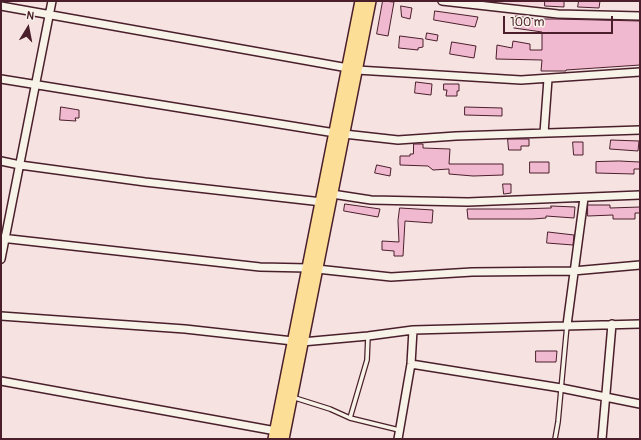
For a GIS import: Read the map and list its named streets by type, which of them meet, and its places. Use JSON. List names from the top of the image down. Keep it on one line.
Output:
{"scale_bar":"100 m","north":"top"}
